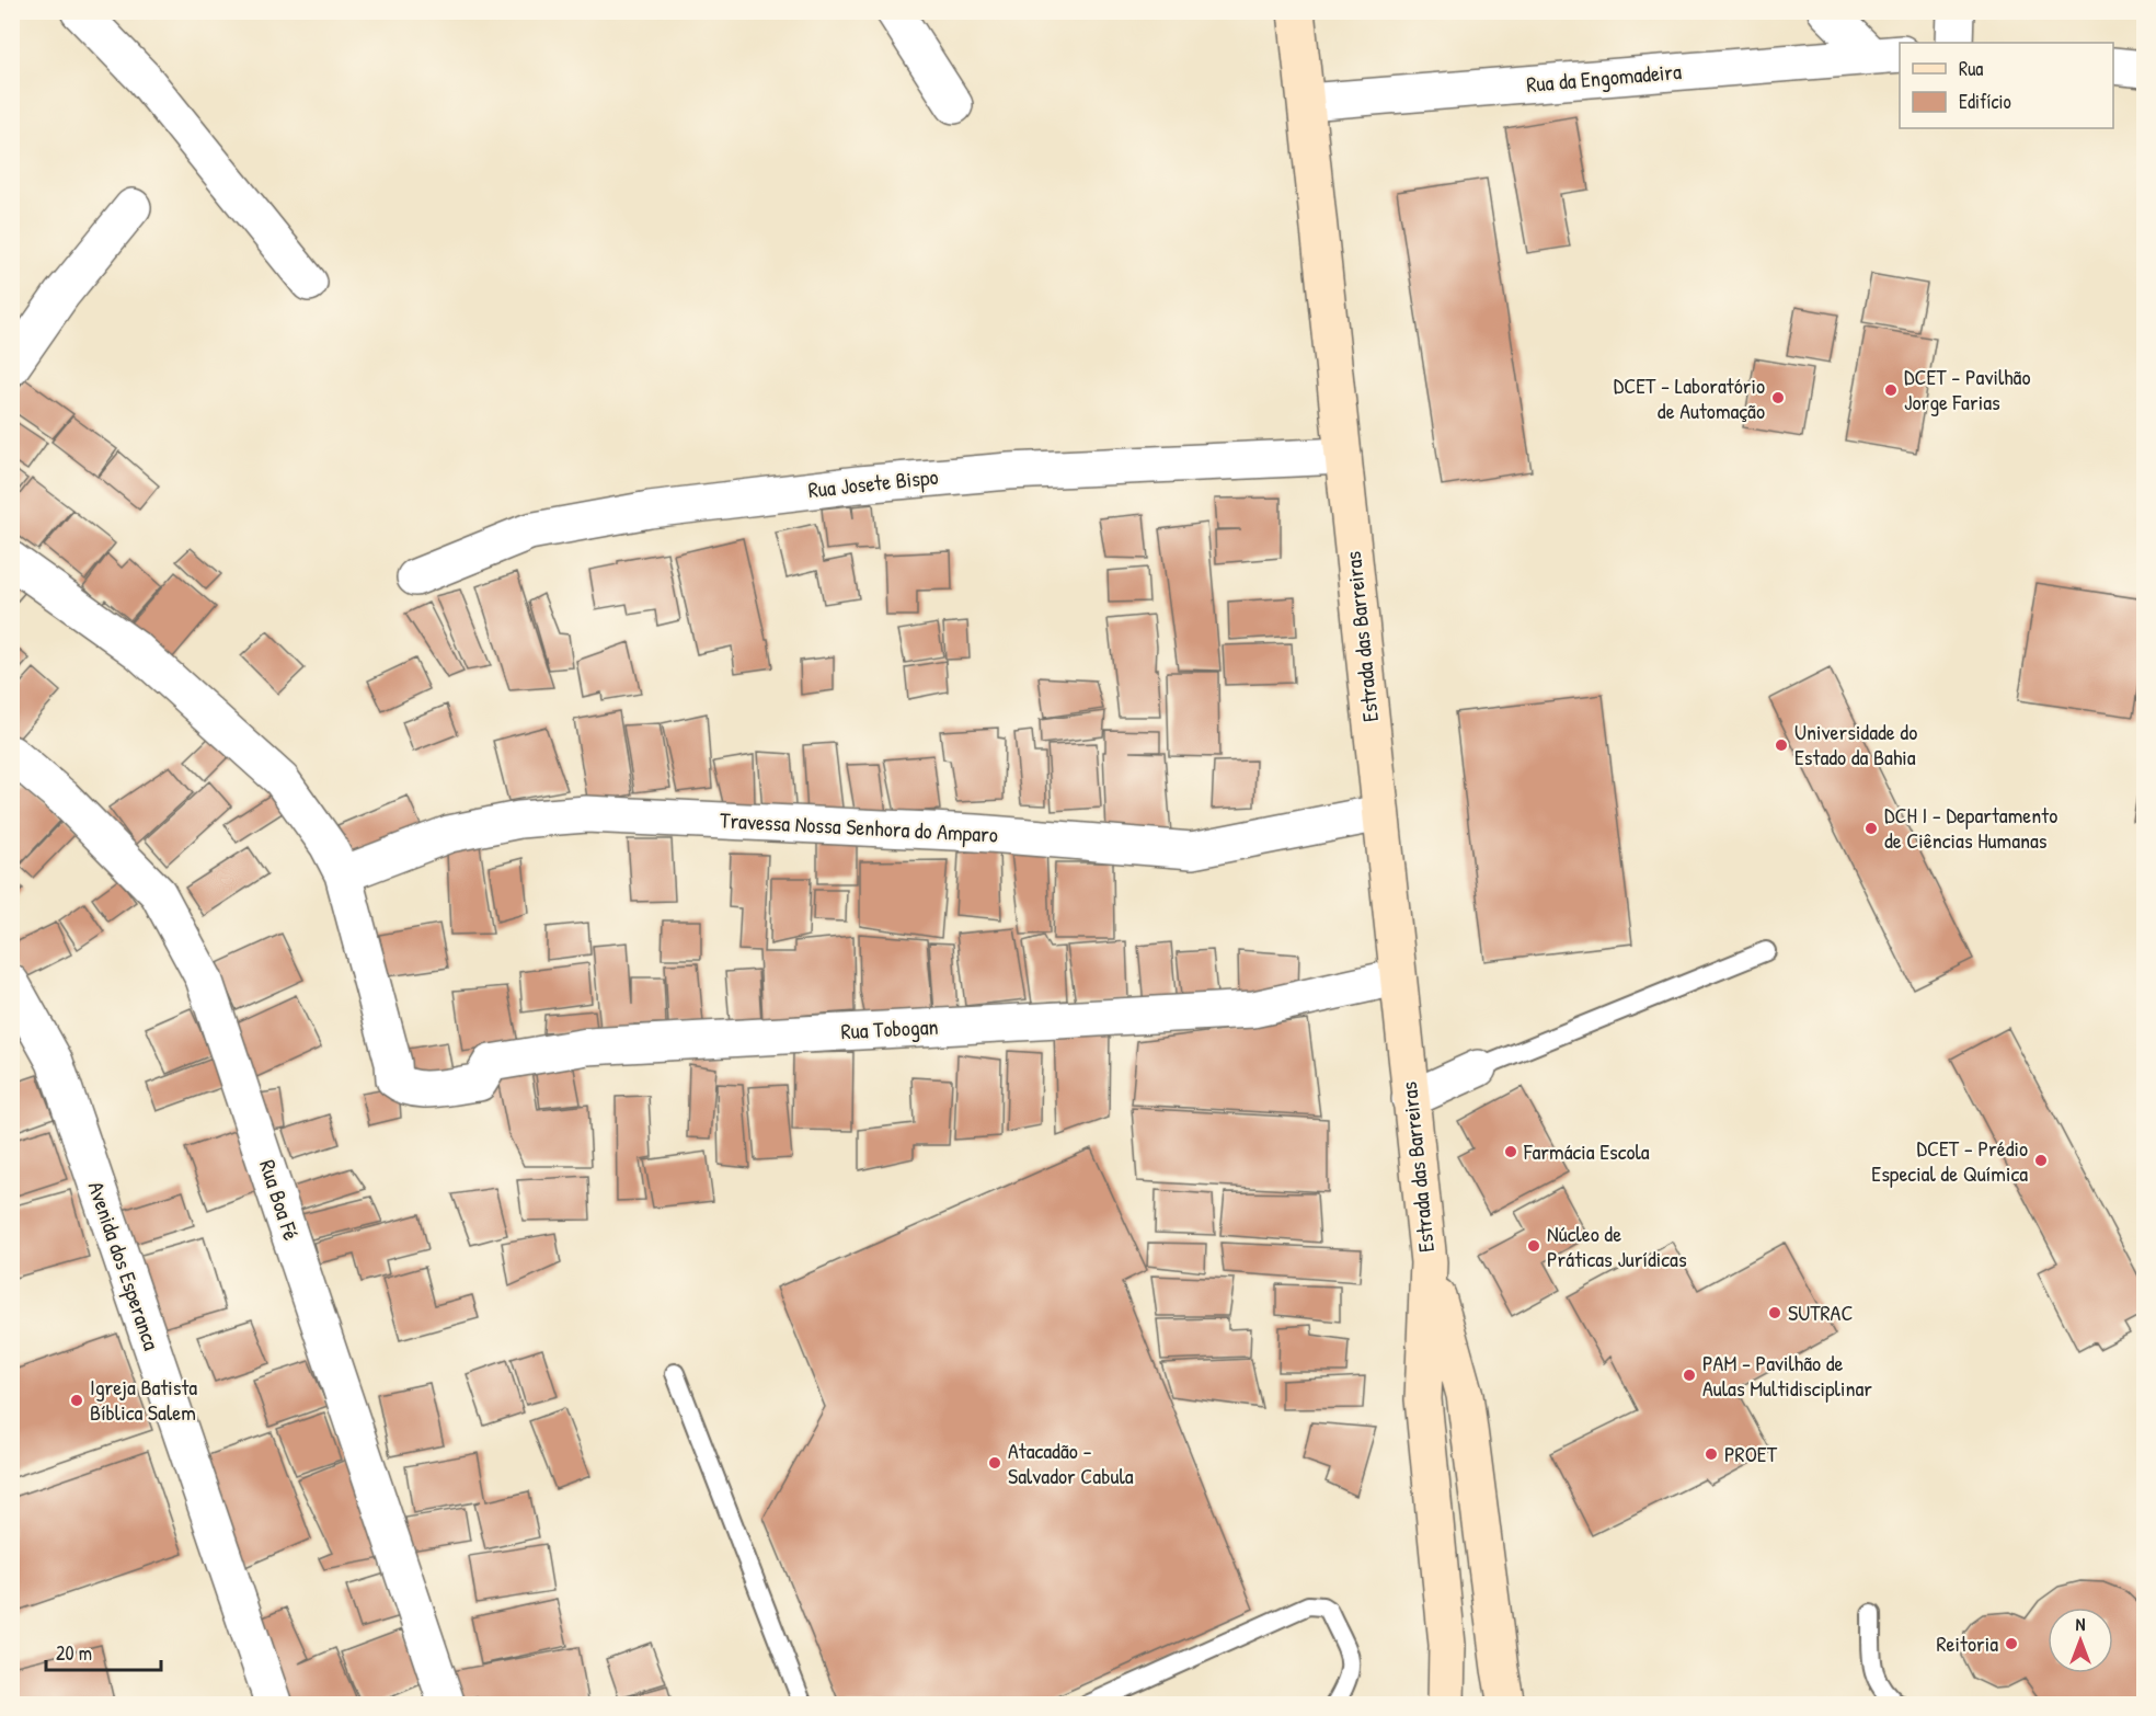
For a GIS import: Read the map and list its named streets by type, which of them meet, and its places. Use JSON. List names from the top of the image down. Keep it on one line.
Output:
{"streets":{"main road":["Estrada das Barreiras"],"street":["Rua da Engomadeira","Rua Josete Bispo","Travessa Nossa Senhora do Amparo","Rua Tobogan","Rua Boa Fé","Avenida dos Esperanca"]},"crossings":[["Rua da Engomadeira","Estrada das Barreiras"],["Rua Josete Bispo","Estrada das Barreiras"],["Estrada das Barreiras","Travessa Nossa Senhora do Amparo"],["Estrada das Barreiras","Rua Tobogan"],["Travessa Nossa Senhora do Amparo","Rua Tobogan"]],"places":["DCET - Pavilhão Jorge Farias","DCET - Laboratório de Automação","Universidade do Estado da Bahia","DCH I - Departamento de Ciências Humanas","Farmácia Escola","DCET - Prédio Especial de Química","Núcleo de Práticas Jurídicas","SUTRAC","PAM - Pavilhão de Aulas Multidisciplinar","Igreja Batista Bíblica Salem","PROET","Atacadão - Salvador Cabula","Reitoria"],"legend":["Rua","Edifício"],"scale_bar":"20 m","north":"top"}
